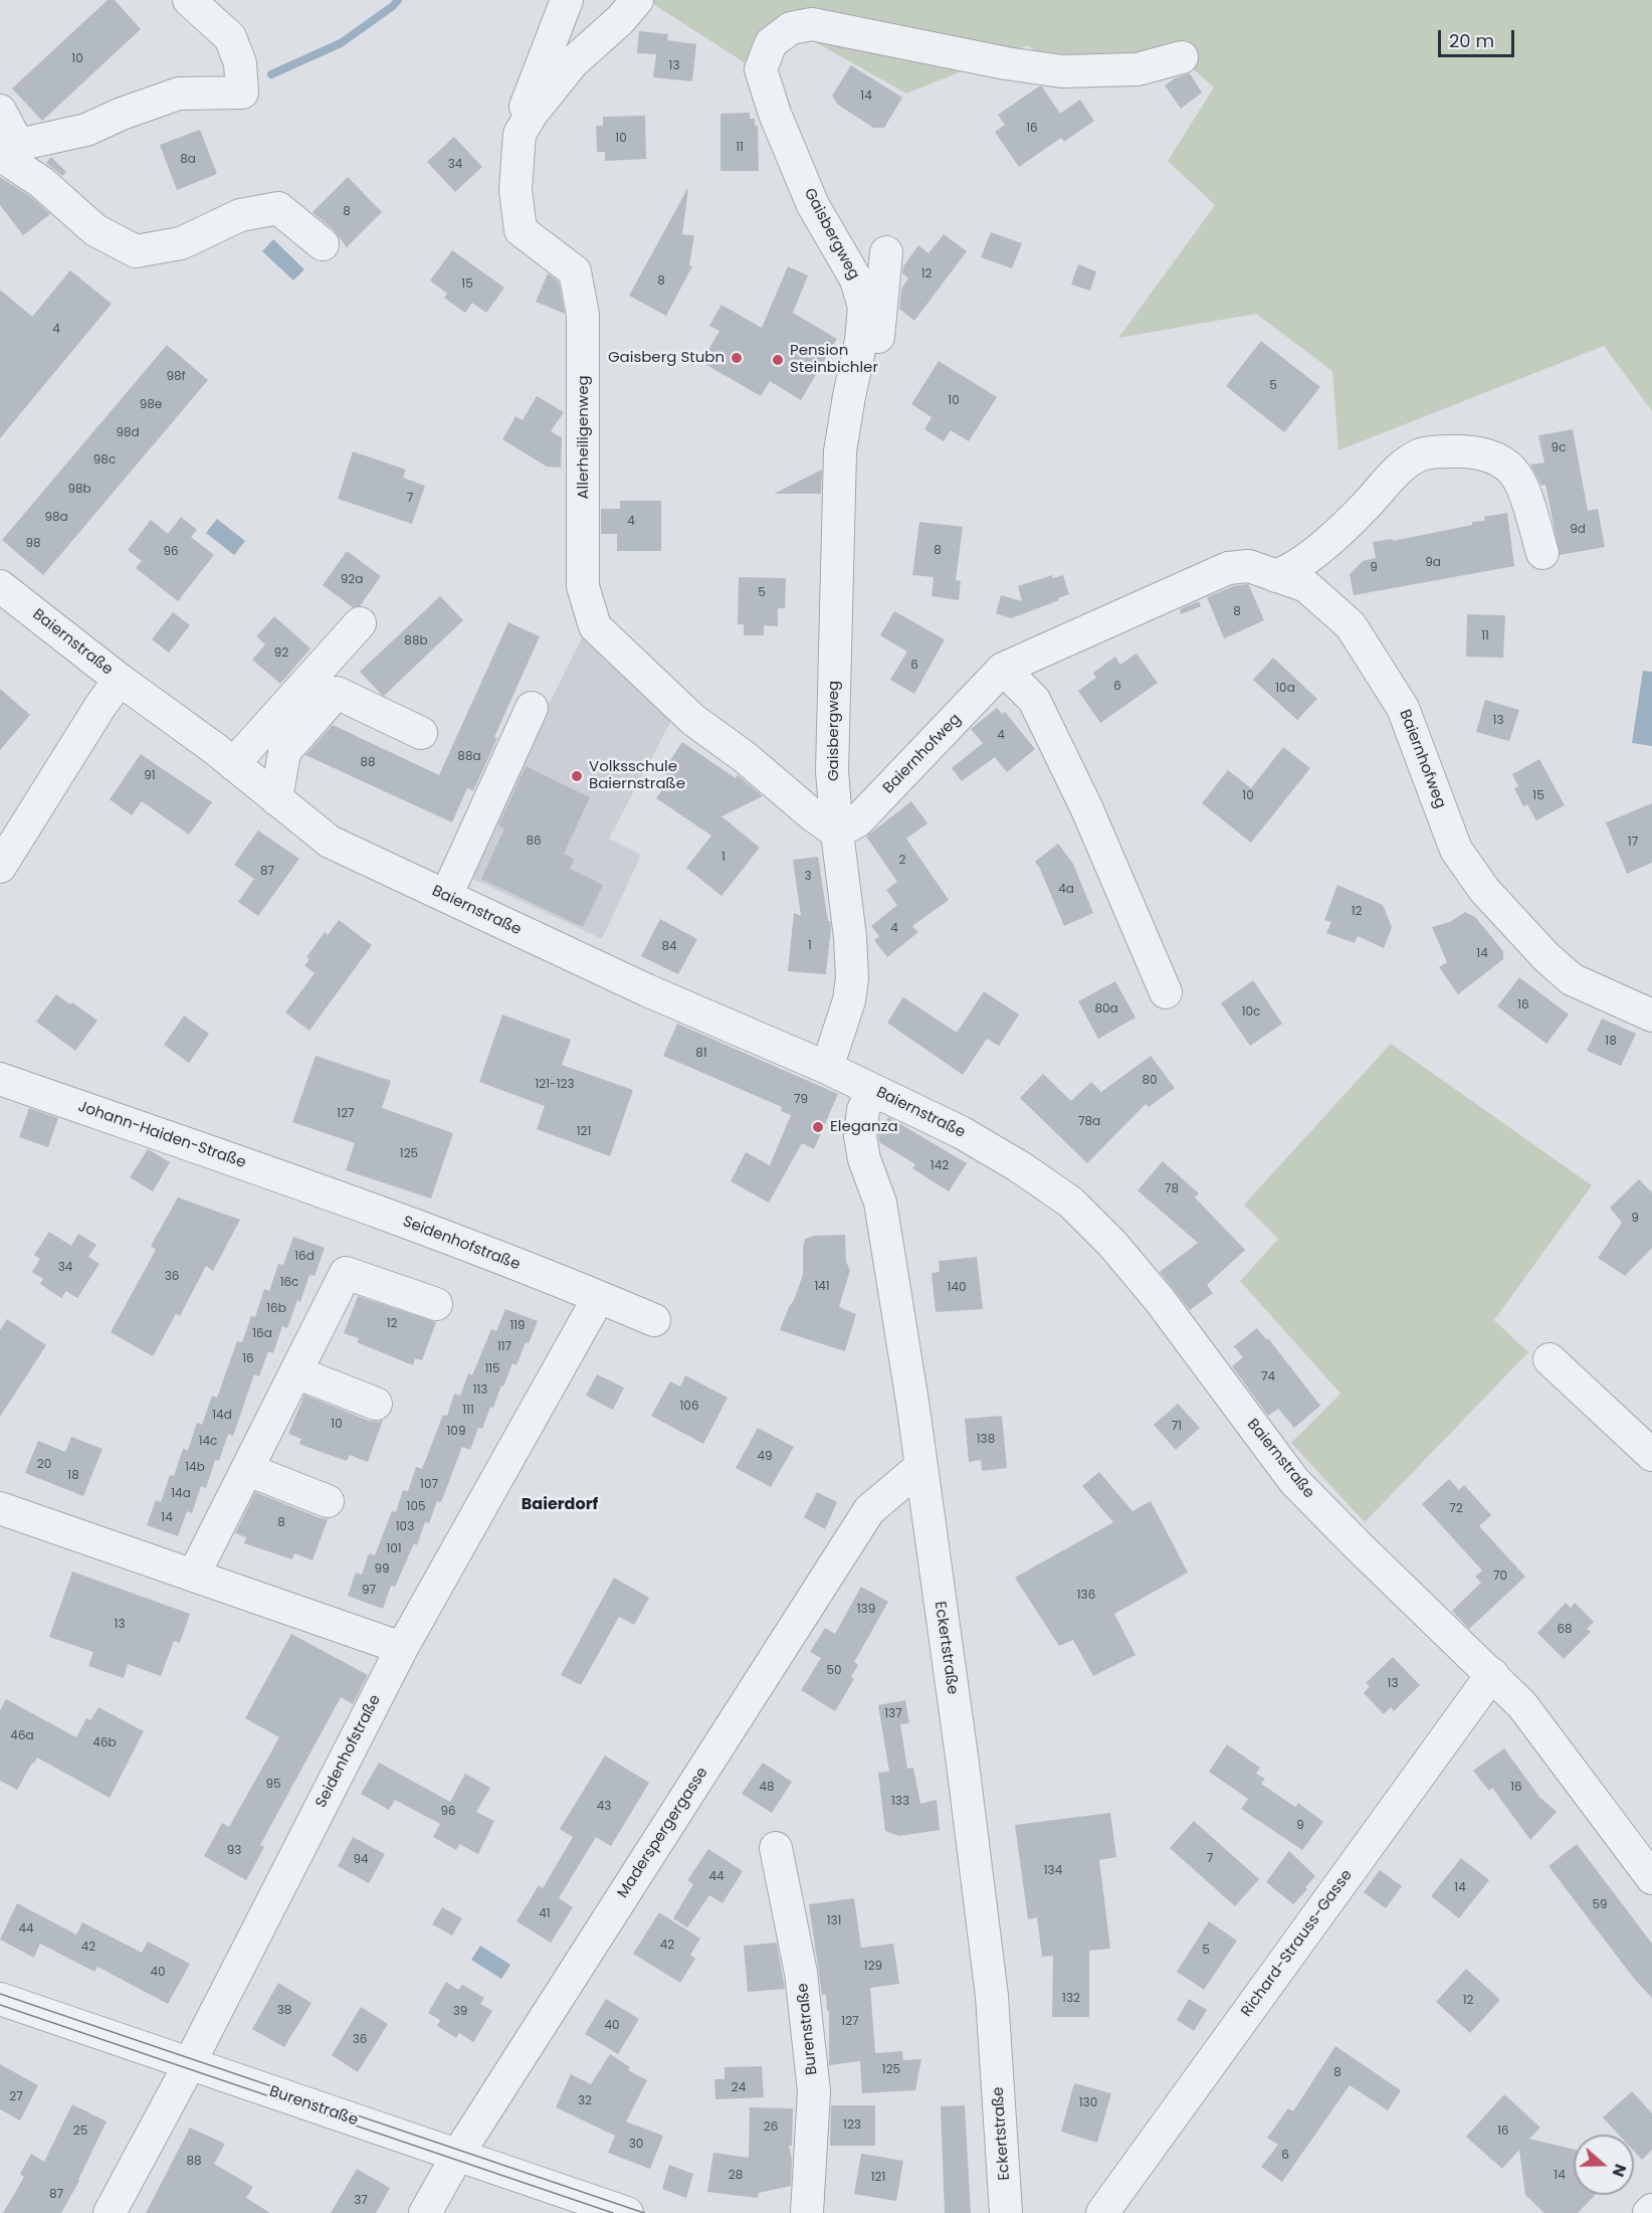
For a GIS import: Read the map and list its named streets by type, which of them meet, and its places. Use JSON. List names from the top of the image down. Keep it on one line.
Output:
{"streets":{"street":["Gaisbergweg","Allerheiligenweg","Baiernstraße","Baiernhofweg","Johann-Haiden-Straße","Seidenhofstraße","Eckertstraße","Maderspergergasse","Richard-Strauss-Gasse","Burenstraße"]},"crossings":[["Gaisbergweg","Allerheiligenweg"],["Gaisbergweg","Baiernstraße"],["Gaisbergweg","Baiernhofweg"],["Allerheiligenweg","Baiernhofweg"],["Baiernstraße","Eckertstraße"],["Baiernstraße","Richard-Strauss-Gasse"],["Johann-Haiden-Straße","Seidenhofstraße"],["Seidenhofstraße","Burenstraße"],["Eckertstraße","Maderspergergasse"],["Maderspergergasse","Burenstraße"]],"districts":["Baierdorf"],"places":["Gaisberg Stubn","Pension Steinbichler","Volksschule Baiernstraße","Eleganza"],"house_numbers":["10","13","14","16","10","11","8a","34","8","12","8","15","4","98f","5","10","98e","98d","9c","98c","98b","7","98a","4","9d","98","8","96","9a","9","92a","5","8","11","88b","92","6","6","10a","13","4","88a","88","91","10","15","86","17","1","2","87","3","4a","12","4","1","84","14","16","80a","10c","18","81","80","121-123","79","127","78a","121","125","142","78","9","16d","34","36","16c","141","140","16b","12","119","16a","117","16","115","74","113","106","111","14d","10","71","109","138","14c","49","20","14b","18","107","14a","105","72","14","8","103","101","99","70","97","136","139","13","68","50","13","137","46a","46b","95","48","16","133","43","96","9","93","7","94","134","44","14","59","41","131","44","42","42","5","129","40","132","12","38","39","127","40","36","125","8","24","27","32","130","123","26","25","16","30","6","88","28","14","121","87","37"],"scale_bar":"20 m","north":"right"}
